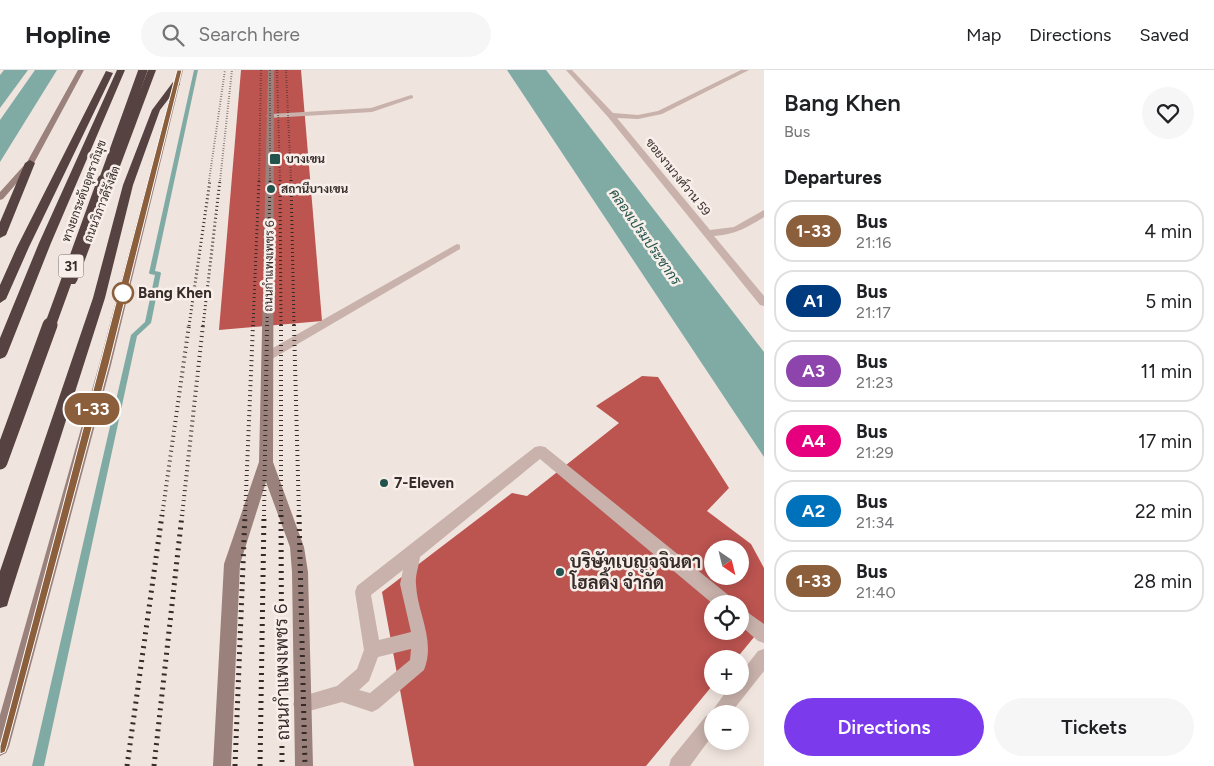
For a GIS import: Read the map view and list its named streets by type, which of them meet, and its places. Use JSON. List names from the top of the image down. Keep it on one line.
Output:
{"streets":{"highway":["ทางยกระดับอุตราภิมุข","ถนนวิภาวดีรังสิต","31"],"main road":["ถนนกำแพงเพชร 6"],"street":["ซอยงามวงศ์วาน 59"]},"water":["คลองเปรมประชากร"],"places":{"transit":["บางเขน"],"other":["สถานีบางเขน","Bang Khen","7-Eleven","บริษัทเบญจจินดา โฮลดิ้ง จำกัด"]},"lines":["bus line 1-33"],"north":"bottom right","page":{"header":"Hopline","search":"Search here","nav":["Map","Directions","Saved"],"on_map":"1-33","heading":[["Bang Khen","Bus"],"Departures"],"list":[{"mark":"1-33","name":"Bus","note":"21:16","value":"4 min"},{"mark":"A1","name":"Bus","note":"21:17","value":"5 min"},{"mark":"A3","name":"Bus","note":"21:23","value":"11 min"},{"mark":"A4","name":"Bus","note":"21:29","value":"17 min"},{"mark":"A2","name":"Bus","note":"21:34","value":"22 min"},{"mark":"1-33","name":"Bus","note":"21:40","value":"28 min"}],"map_buttons":["+","−"],"buttons":["Directions","Tickets"]}}
